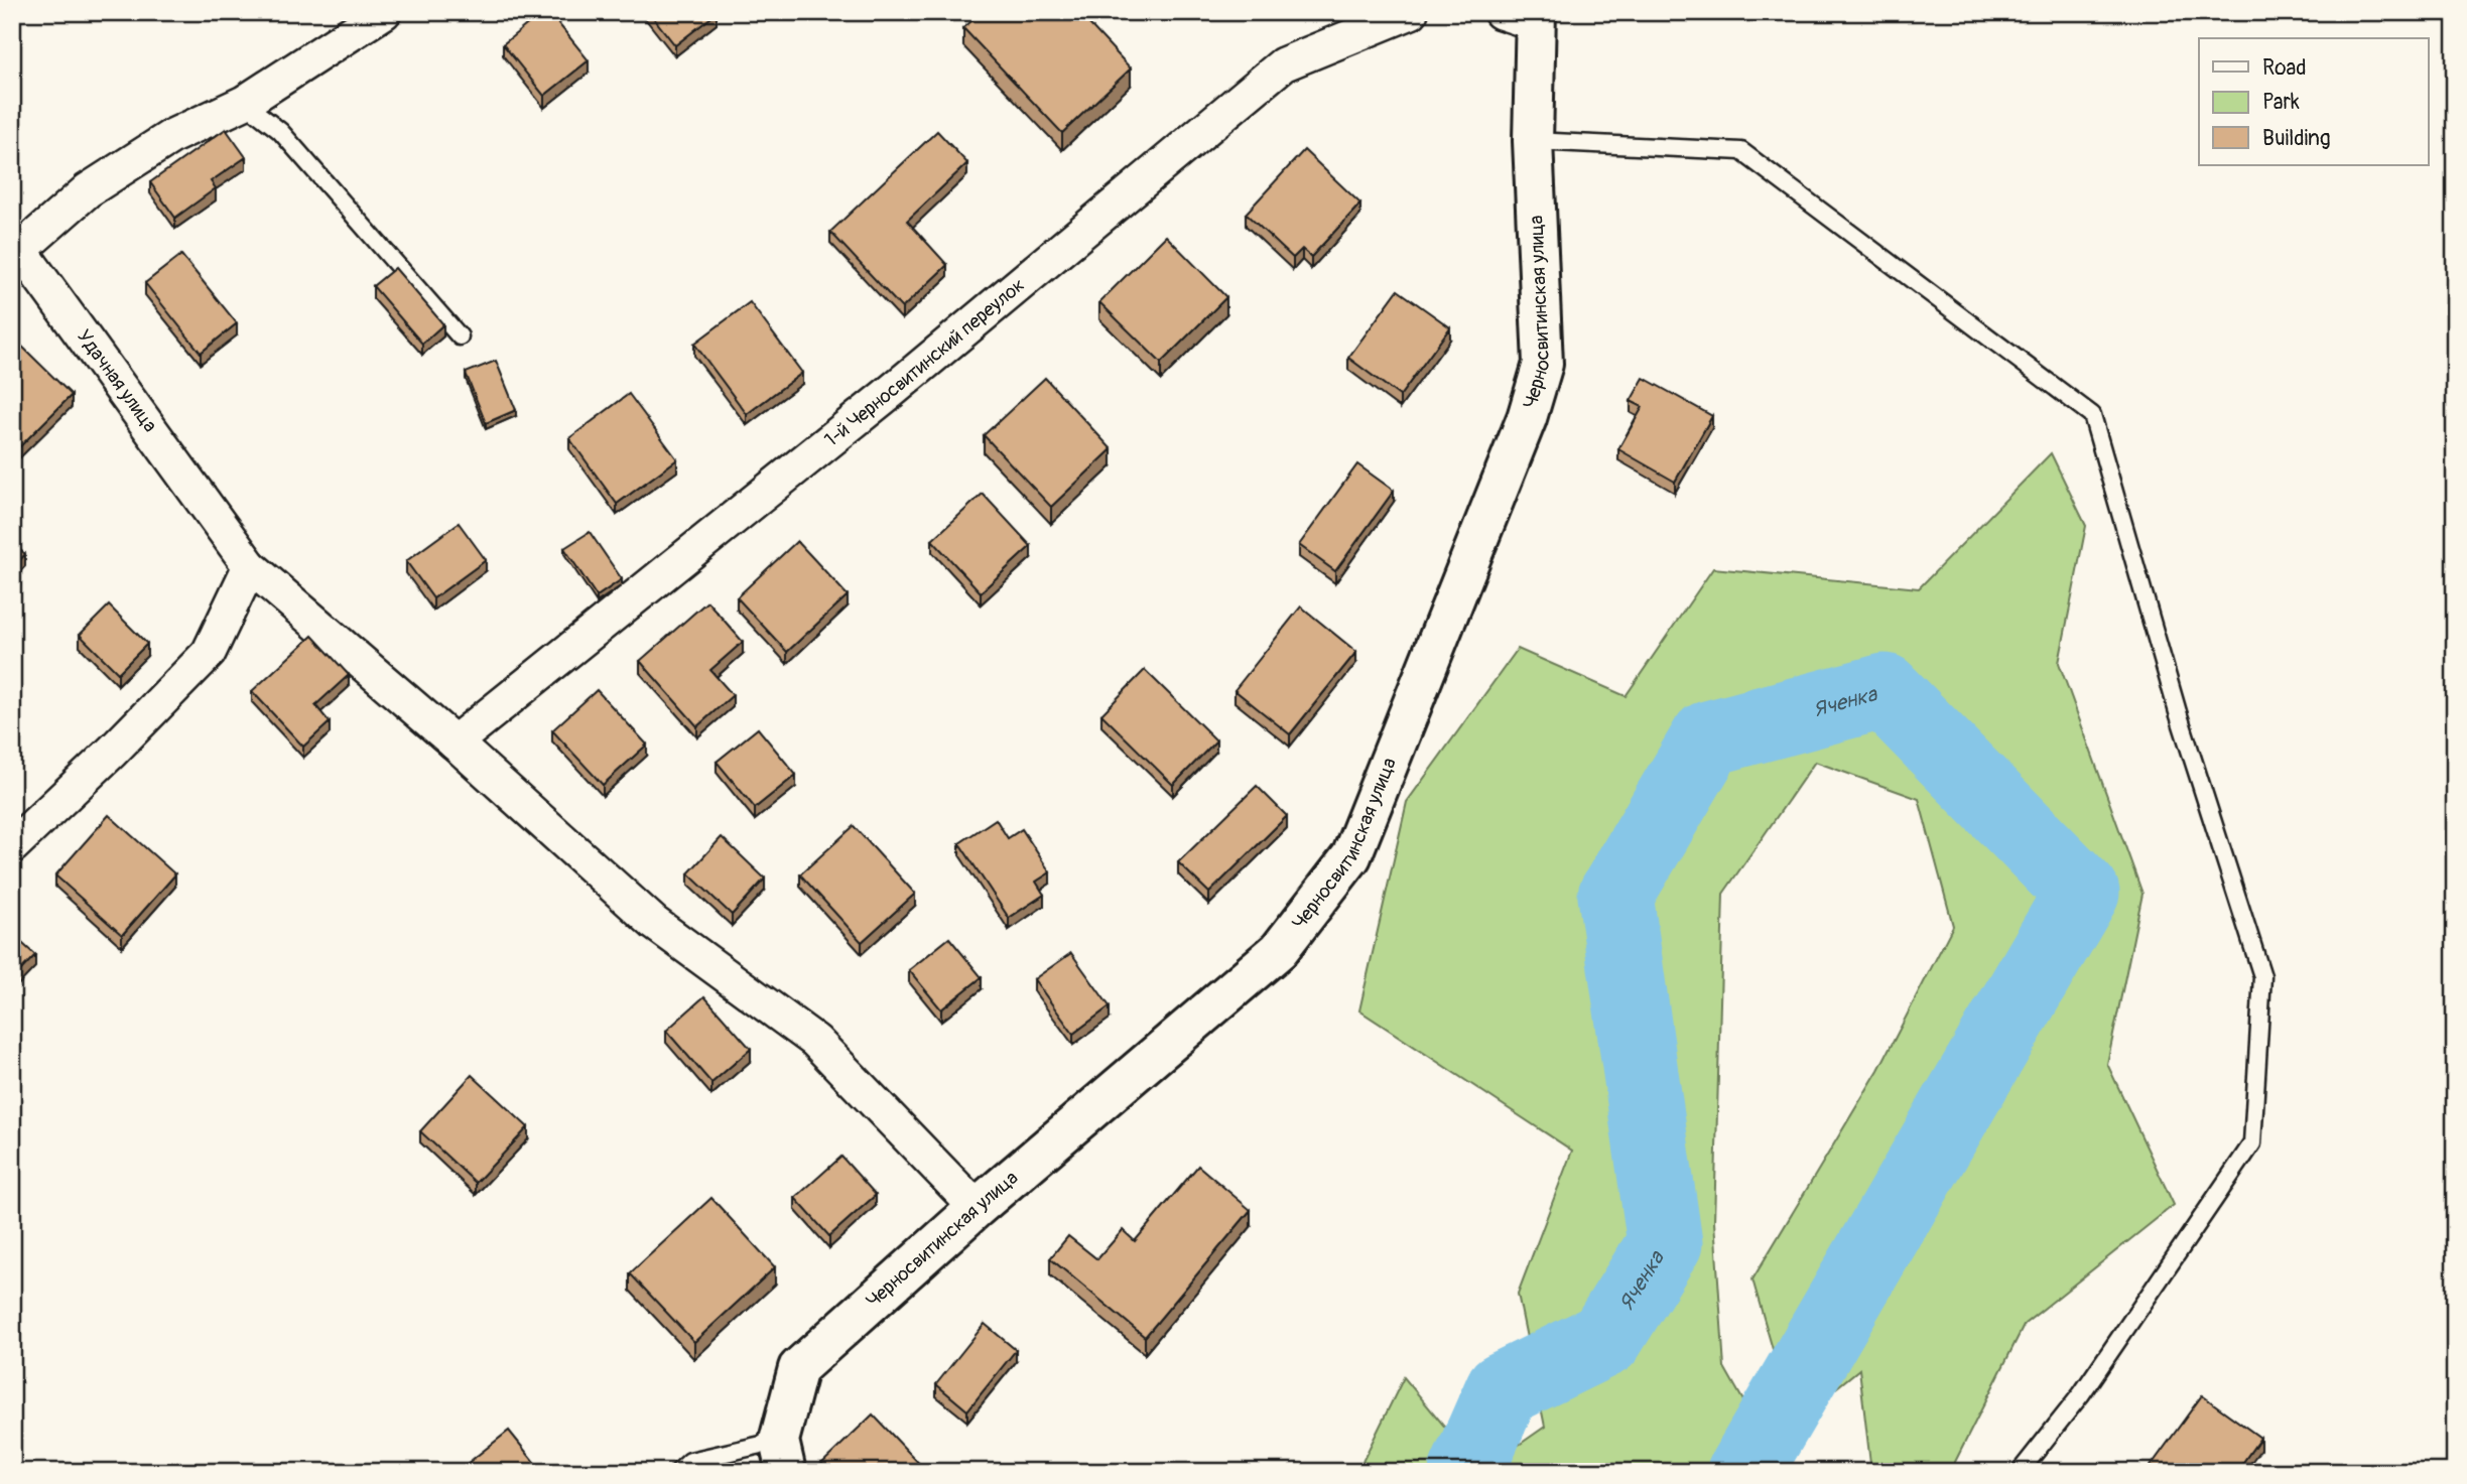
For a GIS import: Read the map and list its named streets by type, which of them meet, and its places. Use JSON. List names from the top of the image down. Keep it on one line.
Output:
{"streets":{"street":["Черносвитинская улица","1-й Черносвитинский переулок","Удачная улица"]},"water":["Яченка"],"legend":["Road","Park","Building"]}
